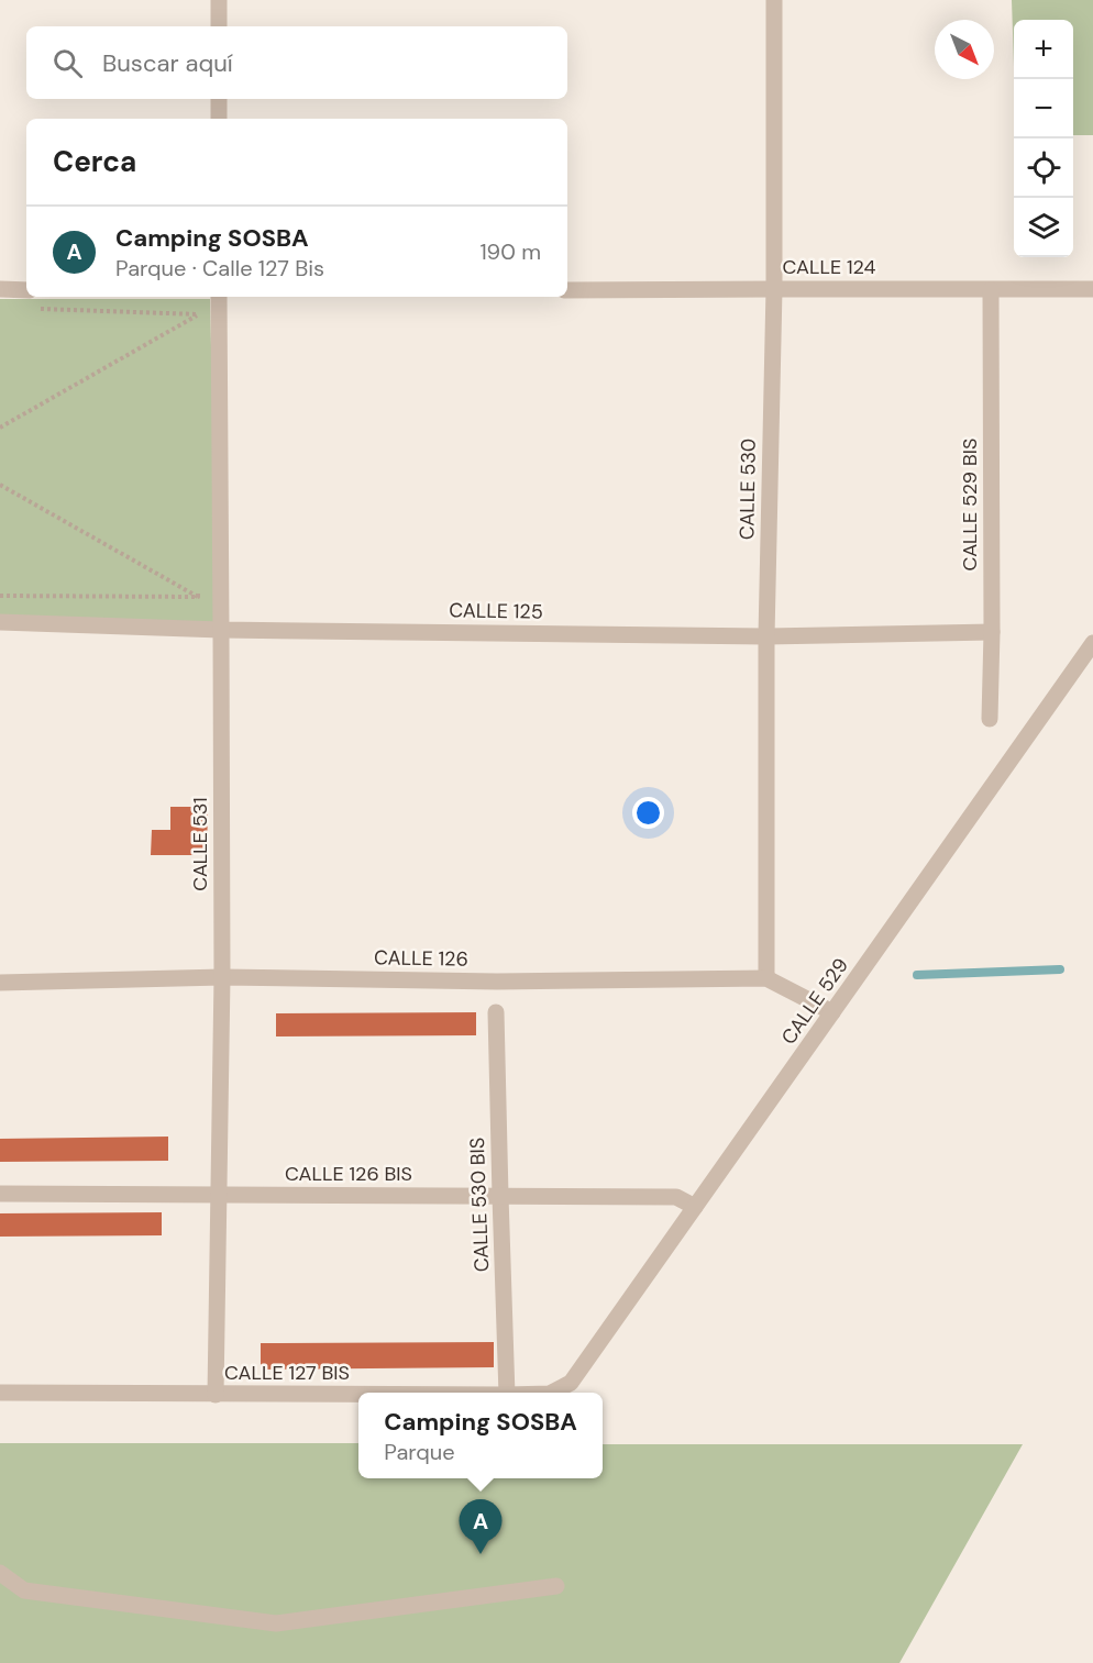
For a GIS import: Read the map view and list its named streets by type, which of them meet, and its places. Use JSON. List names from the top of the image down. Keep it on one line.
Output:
{"streets":{"street":["CALLE 124","CALLE 530","CALLE 529 BIS","CALLE 125","CALLE 531","CALLE 126","CALLE 529","CALLE 126 BIS","CALLE 530 BIS","CALLE 127 BIS"]},"crossings":[["CALLE 124","CALLE 530"],["CALLE 124","CALLE 529 BIS"],["CALLE 530","CALLE 125"],["CALLE 530","CALLE 126"],["CALLE 529 BIS","CALLE 125"],["CALLE 125","CALLE 531"],["CALLE 531","CALLE 126"],["CALLE 531","CALLE 126 BIS"],["CALLE 531","CALLE 127 BIS"],["CALLE 126","CALLE 529"],["CALLE 529","CALLE 126 BIS"],["CALLE 529","CALLE 127 BIS"],["CALLE 126 BIS","CALLE 530 BIS"]],"north":"bottom right","page":{"map_buttons":["+","−"],"search":"Buscar aquí","heading":"Cerca","list":[{"mark":"A","name":"Camping SOSBA","note":"Parque · Calle 127 Bis","value":"190 m"}],"popup":["Camping SOSBA","Parque"],"pins":"A"}}
